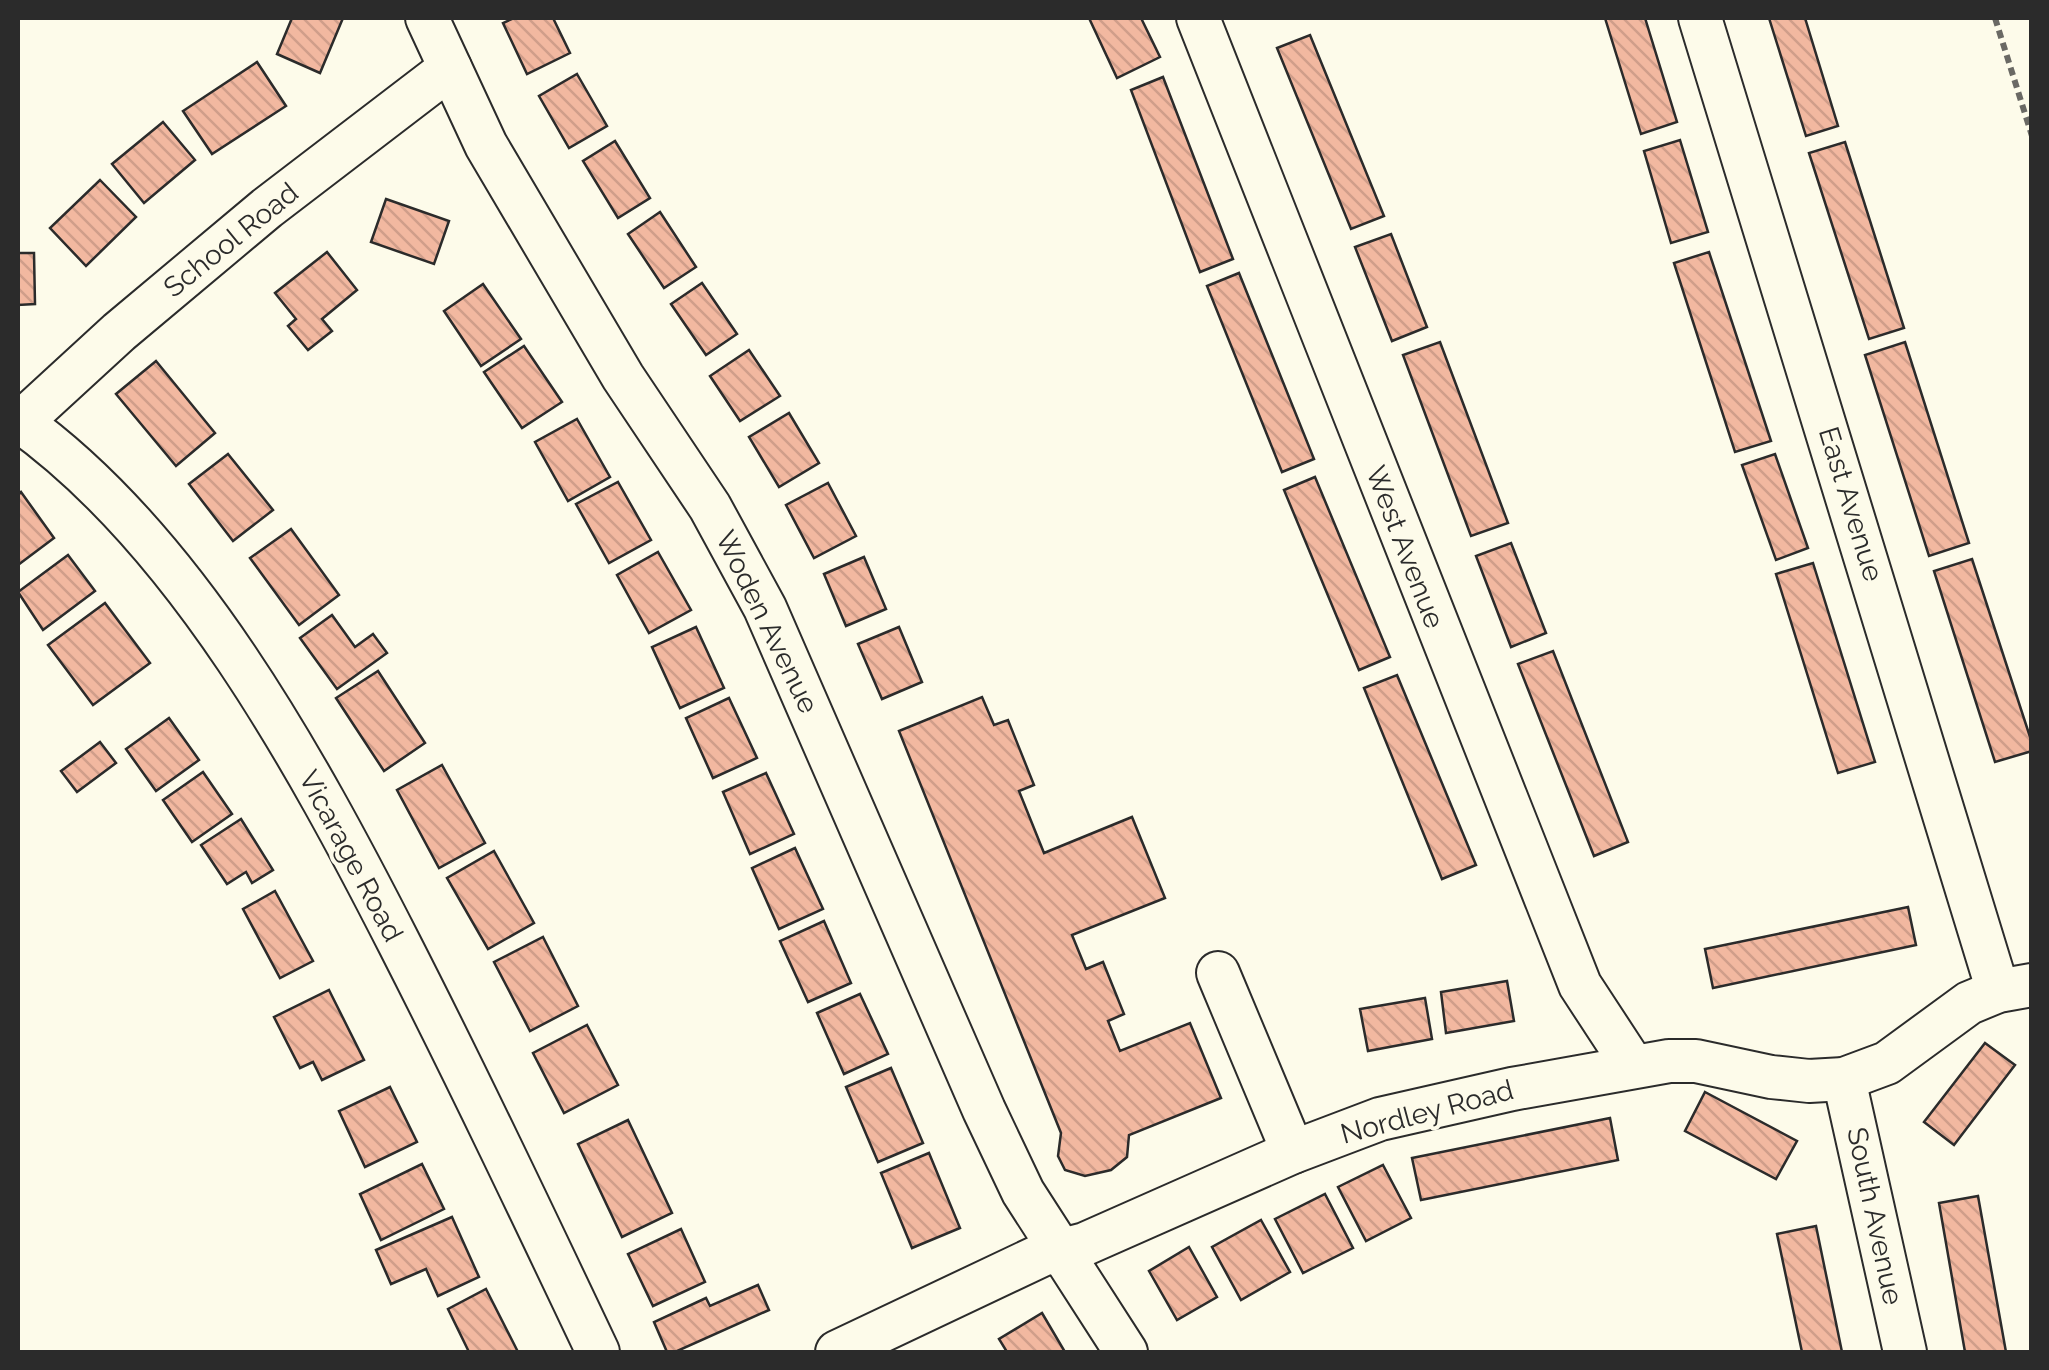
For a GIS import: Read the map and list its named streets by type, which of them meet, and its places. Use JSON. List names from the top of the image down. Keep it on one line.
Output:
{"streets":{"street":["School Road","East Avenue","West Avenue","Woden Avenue","Vicarage Road","Nordley Road","South Avenue"]},"crossings":[["School Road","Woden Avenue"],["School Road","Vicarage Road"],["East Avenue","Nordley Road"],["West Avenue","Nordley Road"],["Woden Avenue","Nordley Road"],["Nordley Road","South Avenue"]]}
